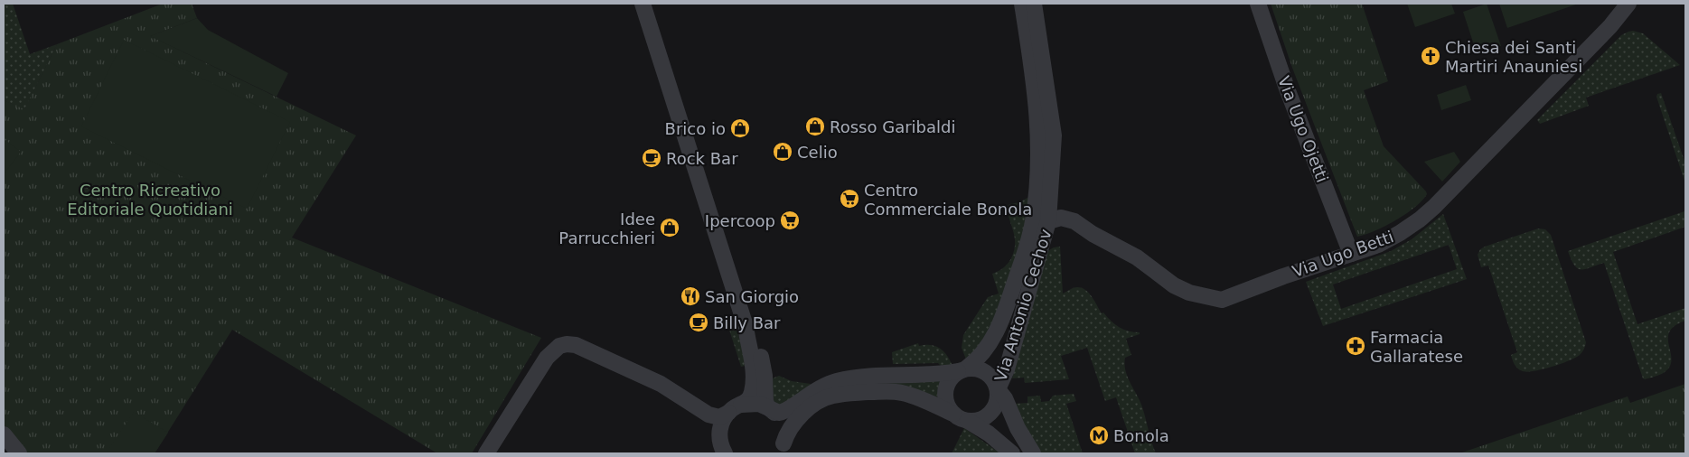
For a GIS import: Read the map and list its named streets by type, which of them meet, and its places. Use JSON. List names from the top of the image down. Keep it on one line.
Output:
{"streets":{"street":["Via Ugo Ojetti","Via Ugo Betti","Via Antonio Cechov"]},"crossings":[["Via Ugo Ojetti","Via Ugo Betti"],["Via Ugo Betti","Via Antonio Cechov"]],"parks":["Centro Ricreativo Editoriale Quotidiani"],"places":{"church":["Chiesa dei Santi Martiri Anauniesi"],"shop":["Rosso Garibaldi","Brico io","Celio","Idee Parrucchieri"],"cafe":["Rock Bar","Billy Bar"],"supermarket":["Centro Commerciale Bonola","Ipercoop"],"restaurant":["San Giorgio"],"pharmacy":["Farmacia Gallaratese"],"metro station":["Bonola"]}}
